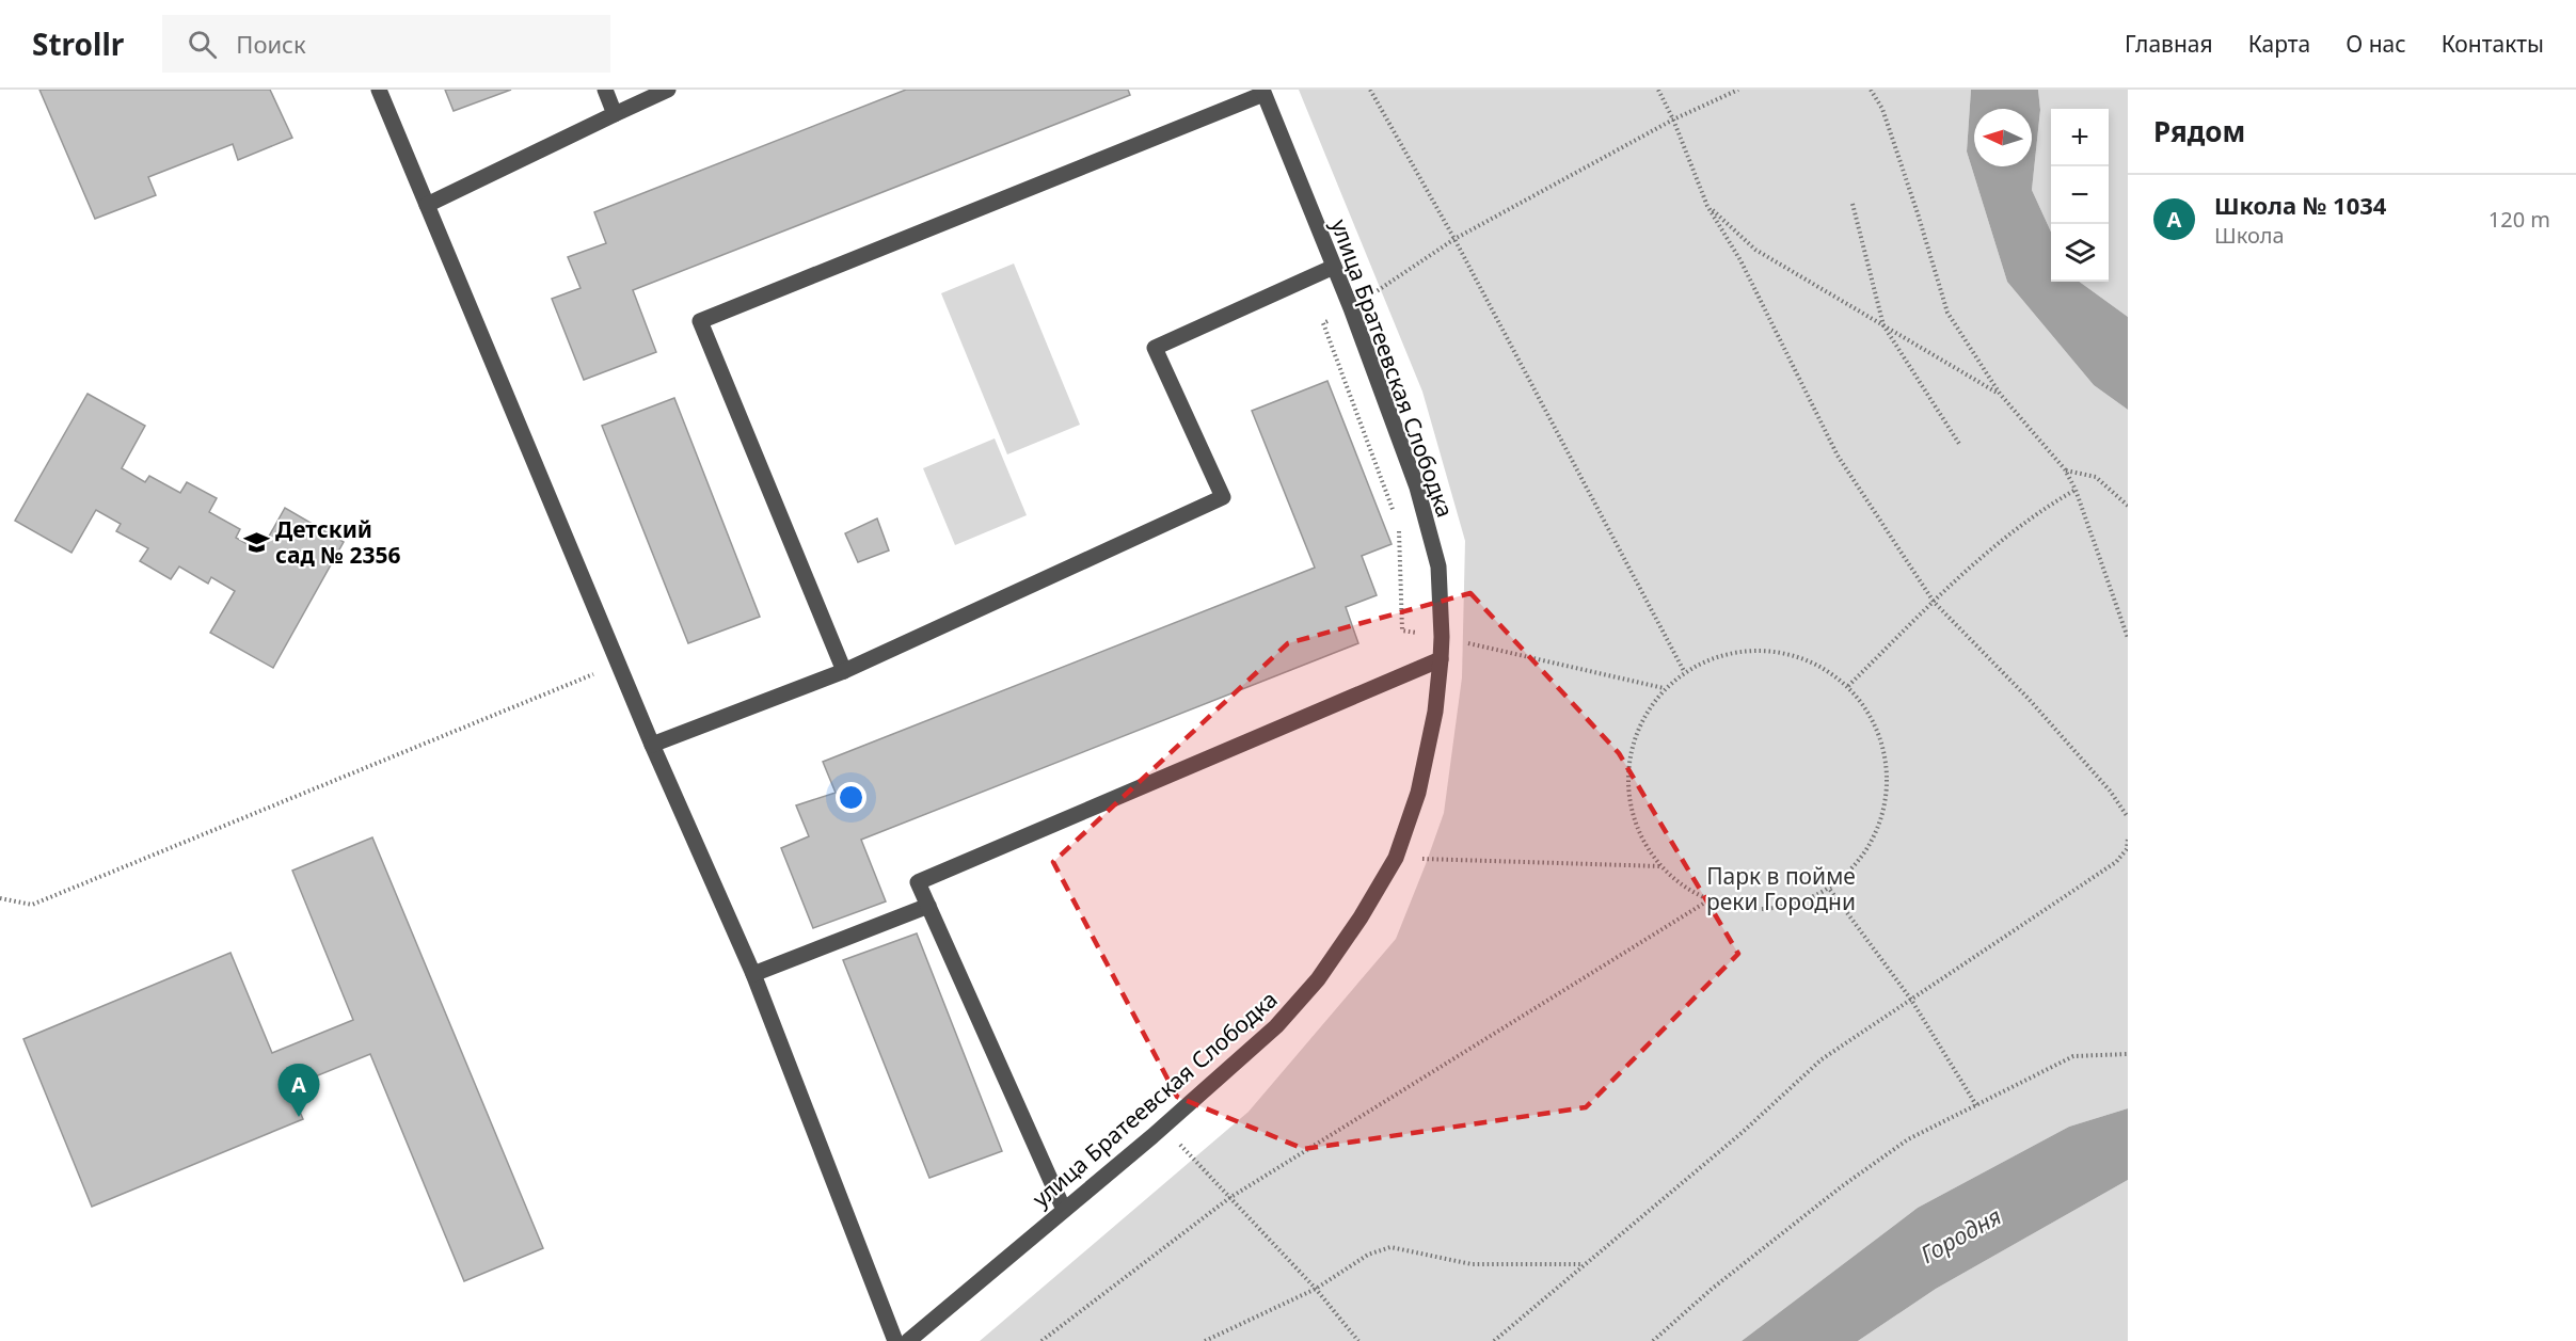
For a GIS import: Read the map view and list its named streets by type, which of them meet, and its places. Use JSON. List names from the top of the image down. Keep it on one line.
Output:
{"streets":{"street":["улица Братеевская Слободка"]},"water":["Городня"],"parks":["Парк в пойме реки Городни"],"places":{"school or university":["Детский сад № 2356"]},"north":"left","page":{"header":"Strollr","search":"Поиск","nav":["Главная","Карта","О нас","Контакты"],"heading":"Рядом","map_buttons":["+","−"],"list":[{"mark":"A","name":"Школа № 1034","note":"Школа","value":"120 m"}],"pins":"A"}}
